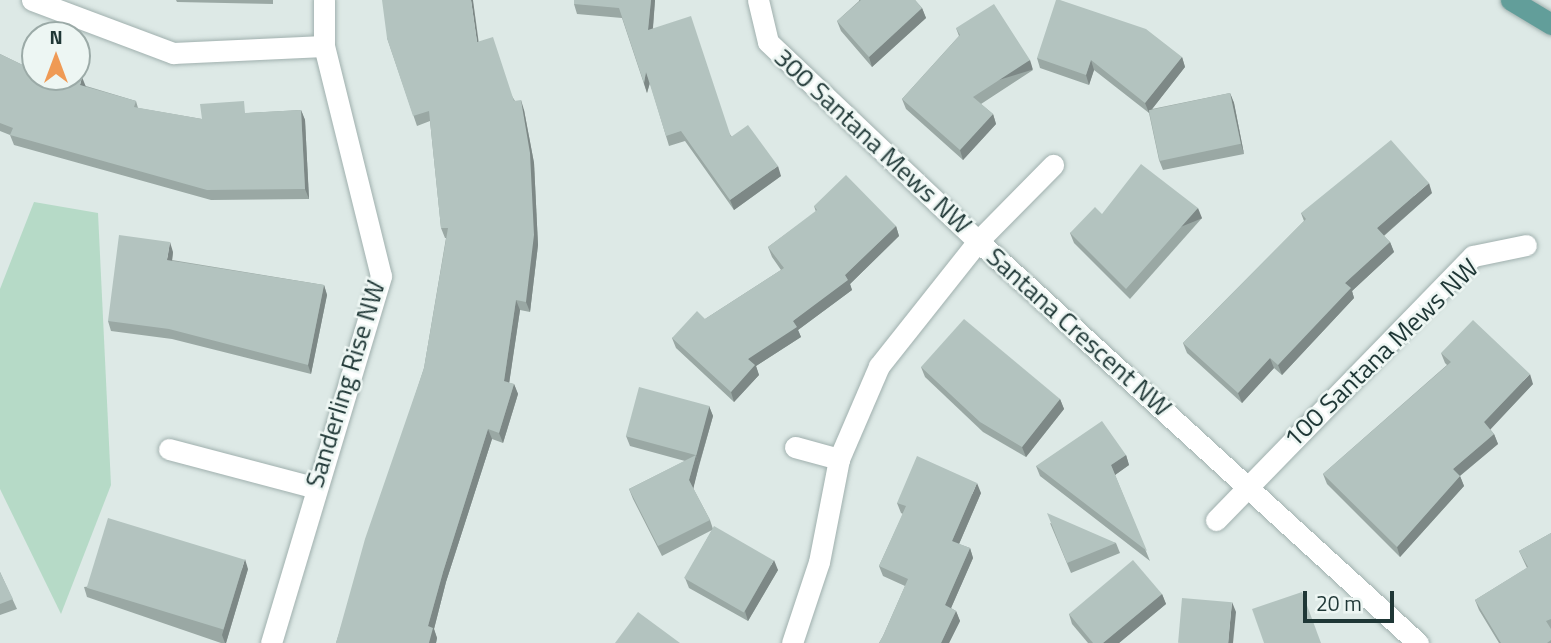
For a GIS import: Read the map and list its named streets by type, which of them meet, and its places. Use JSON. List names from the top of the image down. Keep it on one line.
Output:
{"streets":{"street":["300 Santana Mews NW","Santana Crescent NW","100 Santana Mews NW","Sanderling Rise NW"]},"crossings":[["300 Santana Mews NW","Santana Crescent NW"],["Santana Crescent NW","100 Santana Mews NW"]],"scale_bar":"20 m","north":"top"}
